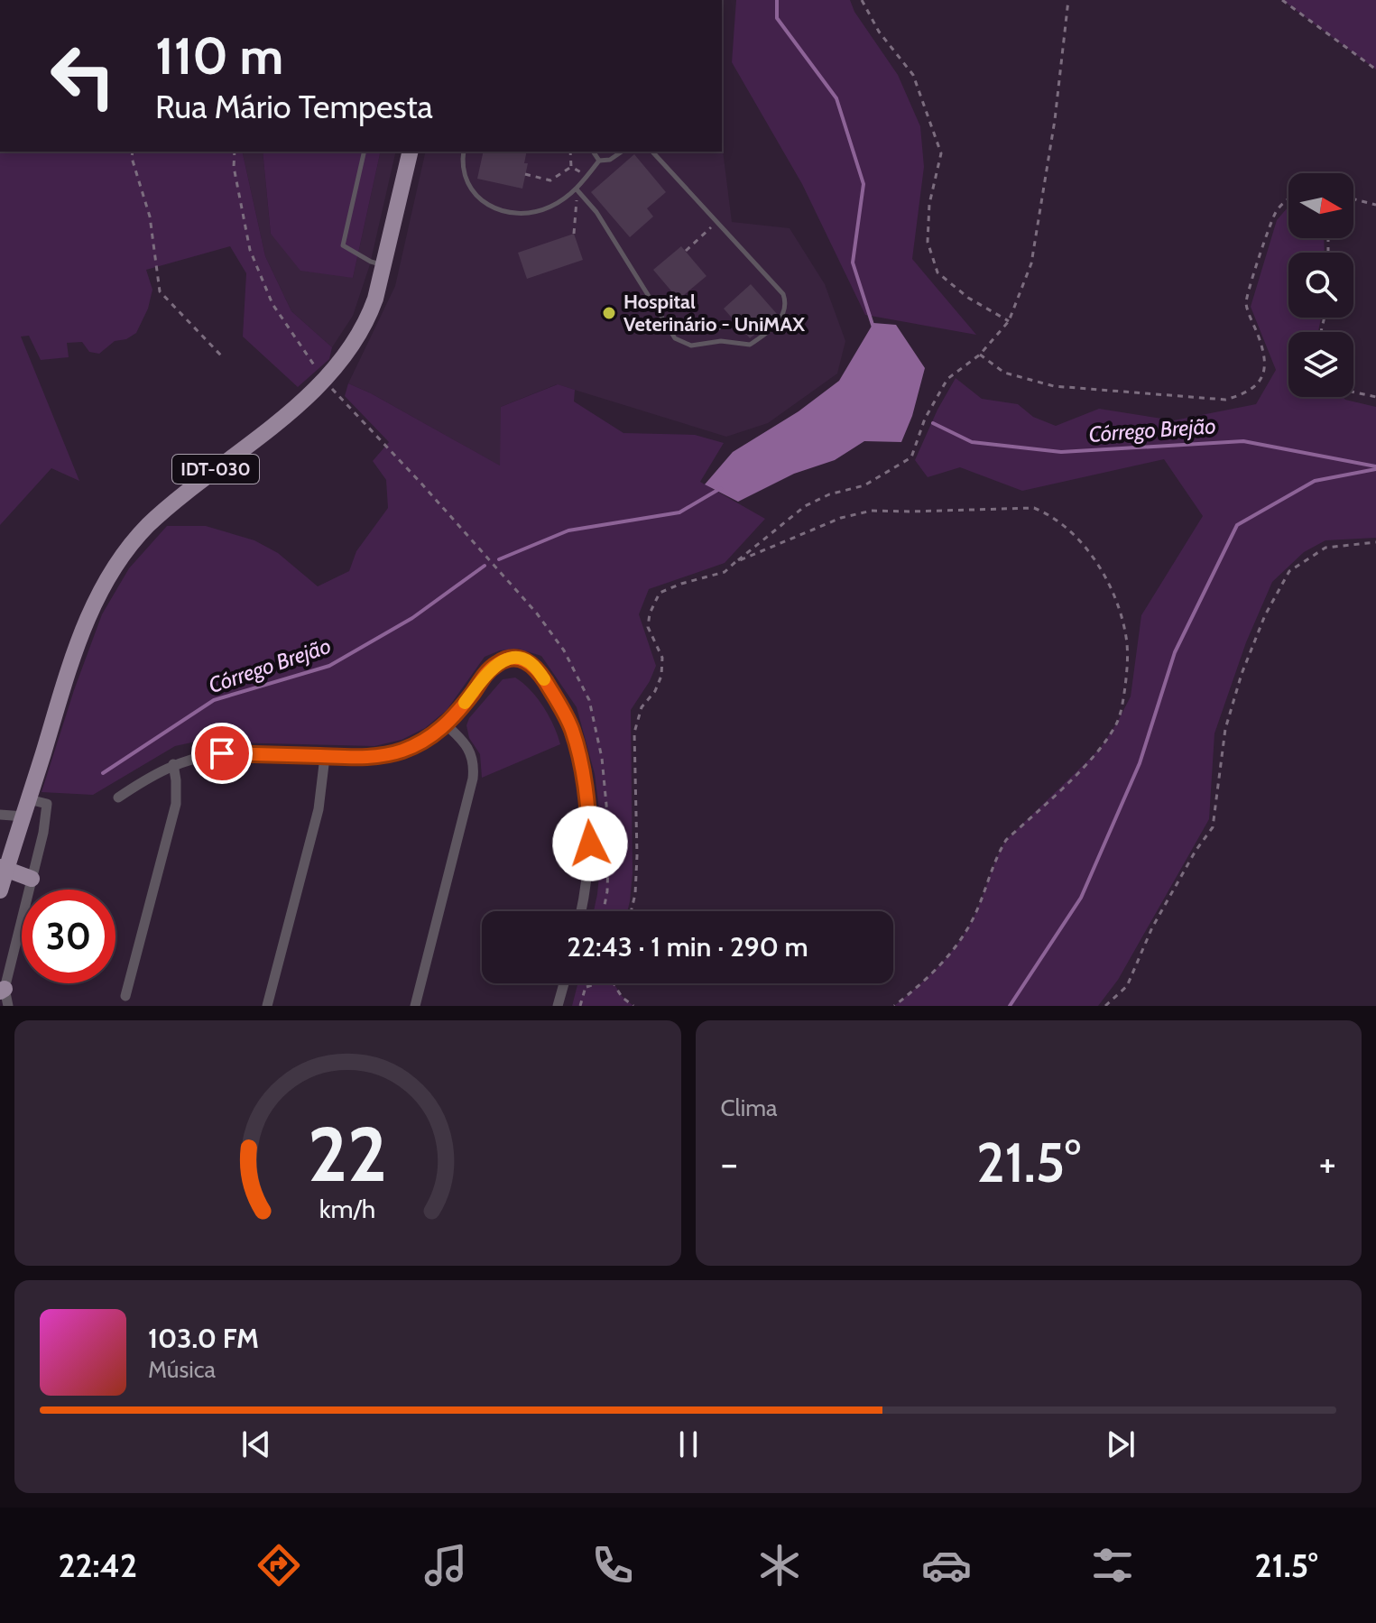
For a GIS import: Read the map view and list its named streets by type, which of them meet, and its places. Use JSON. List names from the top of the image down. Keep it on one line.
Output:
{"streets":{"main road":["IDT-030"]},"water":["Córrego Brejão"],"places":["Hospital Veterinário - UniMAX"],"north":"right","page":{"turn":["110 m","Rua Mário Tempesta"],"limit":"30","trip":"22:43 · 1 min · 290 m","tile":"Clima","heat":["−","21.5°","+"],"song":["103.0 FM","Música"],"tabs":["22:42","21.5°"],"gauge":["22","km/h"]}}
